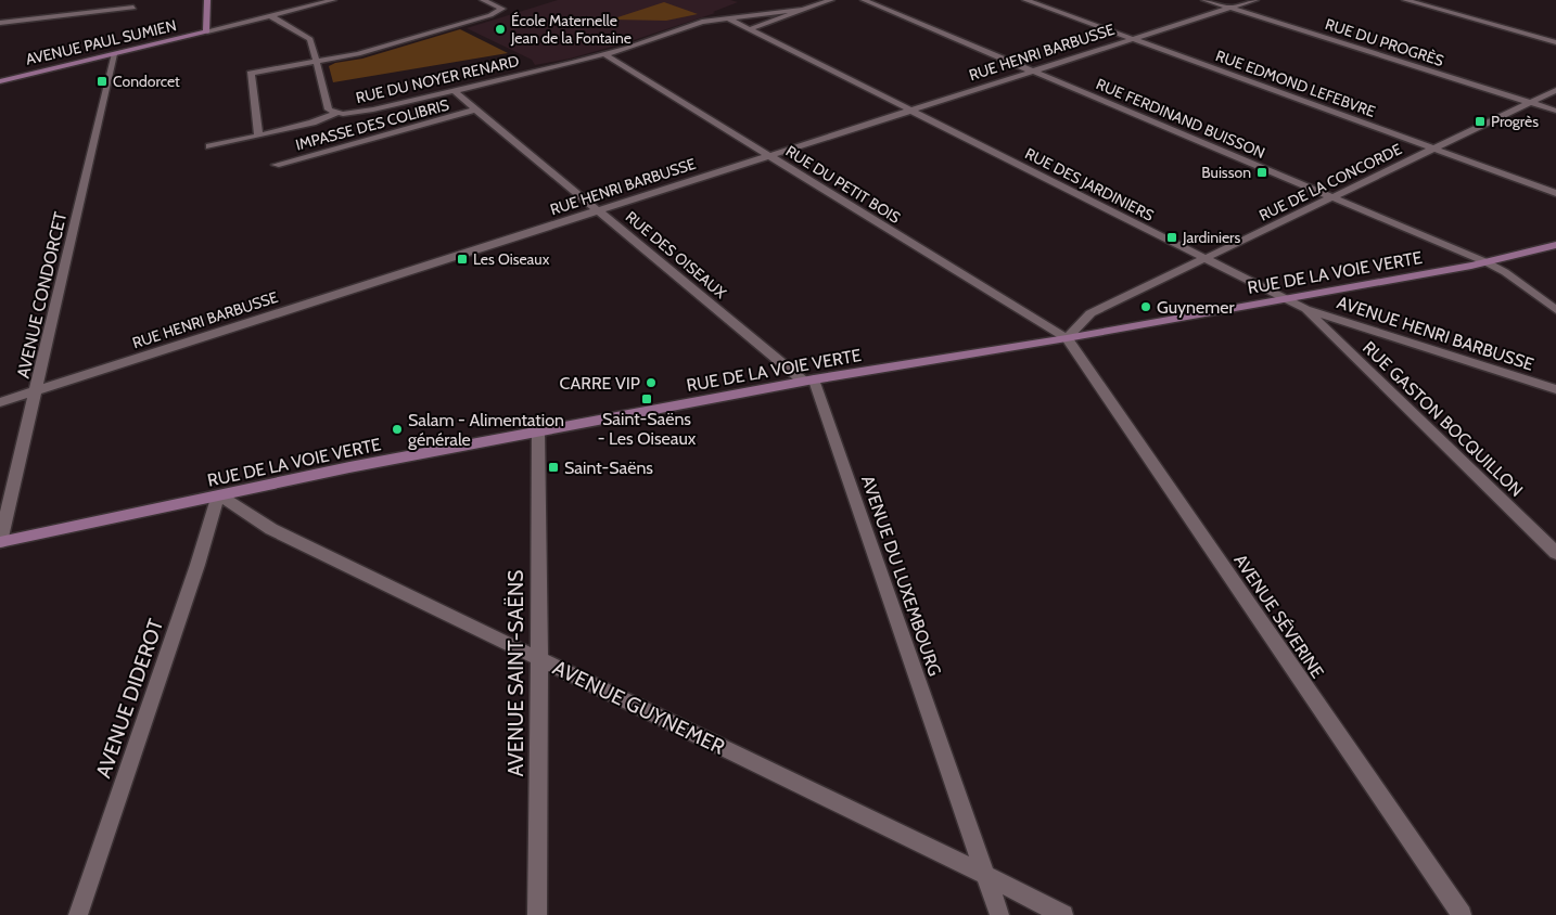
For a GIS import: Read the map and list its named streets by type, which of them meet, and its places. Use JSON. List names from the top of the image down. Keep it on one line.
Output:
{"streets":{"street":["AVENUE PAUL SUMIEN","RUE DU PROGRÈS","RUE HENRI BARBUSSE","RUE DU NOYER RENARD","RUE EDMOND LEFEBVRE","RUE FERDINAND BUISSON","IMPASSE DES COLIBRIS","RUE DE LA CONCORDE","RUE DU PETIT BOIS","RUE DES JARDINIERS","RUE DES OISEAUX","RUE DE LA VOIE VERTE","AVENUE CONDORCET","AVENUE HENRI BARBUSSE","RUE GASTON BOCQUILLON","AVENUE DU LUXEMBOURG","AVENUE SÉVERINE","AVENUE SAINT-SAËNS","AVENUE DIDEROT","AVENUE GUYNEMER"]},"crossings":[["AVENUE PAUL SUMIEN","AVENUE CONDORCET"],["RUE DU PROGRÈS","RUE HENRI BARBUSSE"],["RUE DU PROGRÈS","RUE DE LA CONCORDE"],["RUE HENRI BARBUSSE","RUE EDMOND LEFEBVRE"],["RUE HENRI BARBUSSE","RUE FERDINAND BUISSON"],["RUE HENRI BARBUSSE","RUE DU PETIT BOIS"],["RUE HENRI BARBUSSE","RUE DES JARDINIERS"],["RUE HENRI BARBUSSE","RUE DES OISEAUX"],["RUE HENRI BARBUSSE","AVENUE CONDORCET"],["RUE DU NOYER RENARD","RUE DU PETIT BOIS"],["RUE DU NOYER RENARD","RUE DES JARDINIERS"],["RUE DU NOYER RENARD","RUE DES OISEAUX"],["RUE EDMOND LEFEBVRE","RUE DE LA CONCORDE"],["RUE FERDINAND BUISSON","RUE DE LA CONCORDE"],["RUE FERDINAND BUISSON","RUE DE LA VOIE VERTE"],["IMPASSE DES COLIBRIS","RUE DES OISEAUX"],["RUE DE LA CONCORDE","RUE DU PETIT BOIS"],["RUE DE LA CONCORDE","RUE DES JARDINIERS"],["RUE DE LA CONCORDE","RUE DE LA VOIE VERTE"],["RUE DE LA CONCORDE","AVENUE SÉVERINE"],["RUE DU PETIT BOIS","RUE DE LA VOIE VERTE"],["RUE DU PETIT BOIS","AVENUE SÉVERINE"],["RUE DES JARDINIERS","RUE DE LA VOIE VERTE"],["RUE DES JARDINIERS","AVENUE HENRI BARBUSSE"],["RUE DES OISEAUX","RUE DE LA VOIE VERTE"],["RUE DES OISEAUX","AVENUE DU LUXEMBOURG"],["RUE DE LA VOIE VERTE","AVENUE CONDORCET"],["RUE DE LA VOIE VERTE","AVENUE HENRI BARBUSSE"],["RUE DE LA VOIE VERTE","AVENUE DU LUXEMBOURG"],["RUE DE LA VOIE VERTE","AVENUE SÉVERINE"],["RUE DE LA VOIE VERTE","AVENUE SAINT-SAËNS"],["RUE DE LA VOIE VERTE","AVENUE DIDEROT"],["RUE DE LA VOIE VERTE","AVENUE GUYNEMER"],["AVENUE HENRI BARBUSSE","RUE GASTON BOCQUILLON"],["AVENUE DU LUXEMBOURG","AVENUE GUYNEMER"],["AVENUE SAINT-SAËNS","AVENUE GUYNEMER"],["AVENUE DIDEROT","AVENUE GUYNEMER"]],"places":{"other":["École Maternelle Jean de la Fontaine","Guynemer","CARRE VIP","Salam - Alimentation générale"],"transit":["Condorcet","Progrès","Buisson","Jardiniers","Les Oiseaux","Saint-Saëns - Les Oiseaux","Saint-Saëns"]}}
